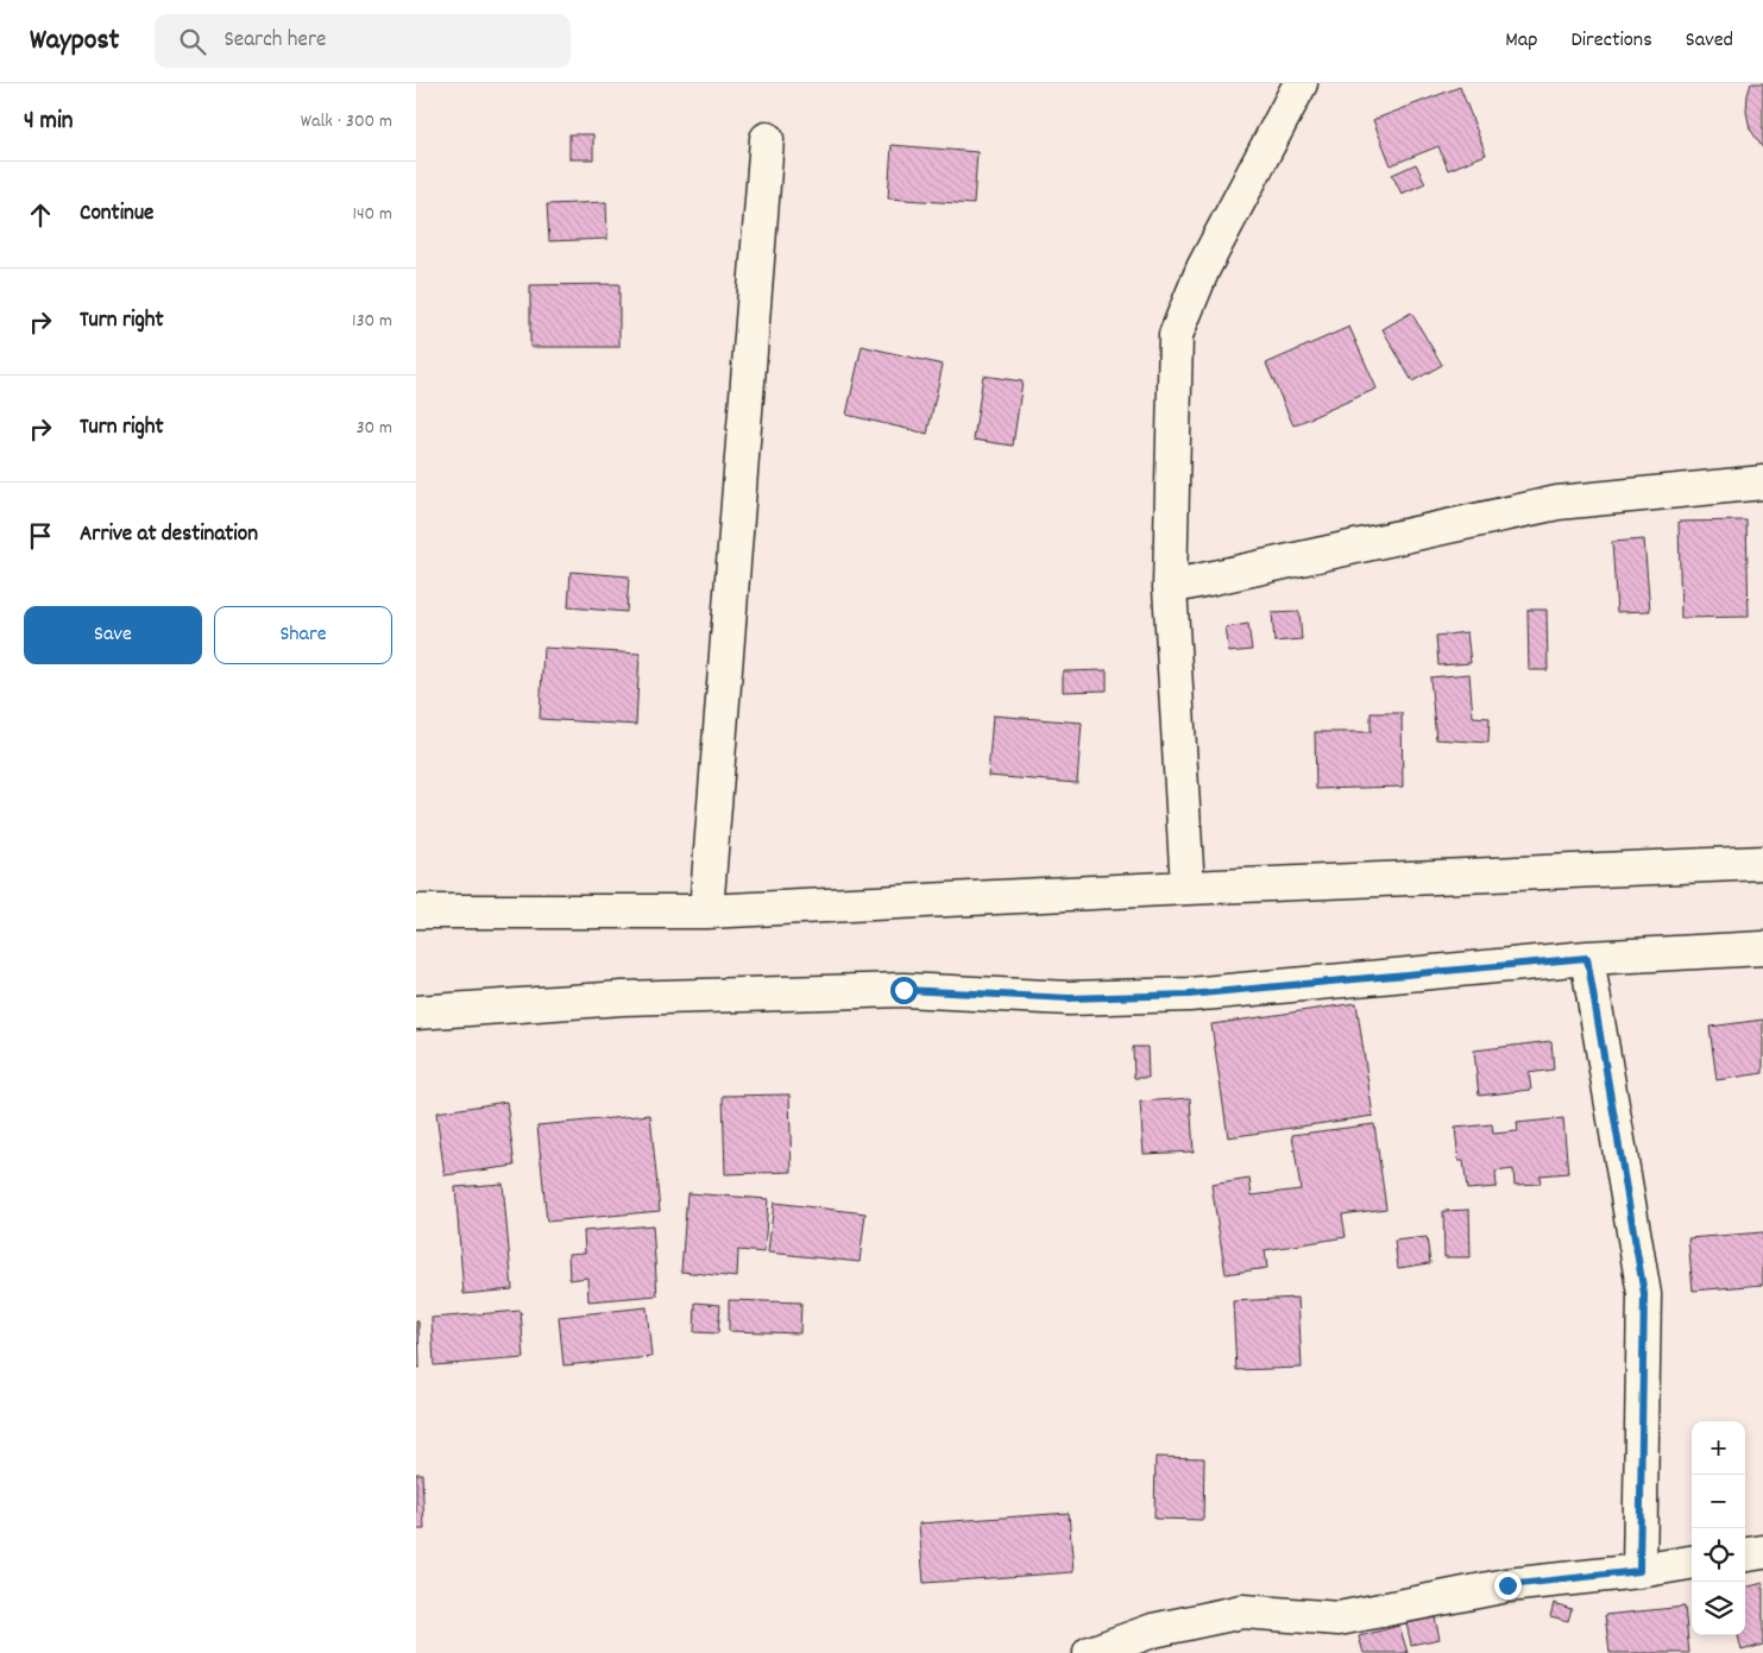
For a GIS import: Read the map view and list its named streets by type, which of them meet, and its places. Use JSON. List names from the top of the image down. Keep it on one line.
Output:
{"page":{"header":"Waypost","search":"Search here","nav":["Map","Directions","Saved"],"heading":["4 min","Walk · 300 m"],"list":[["Continue","140 m"],["Turn right","130 m"],["Turn right","30 m"],"Arrive at destination"],"buttons":["Save","Share"],"map_buttons":["+","−"]}}
